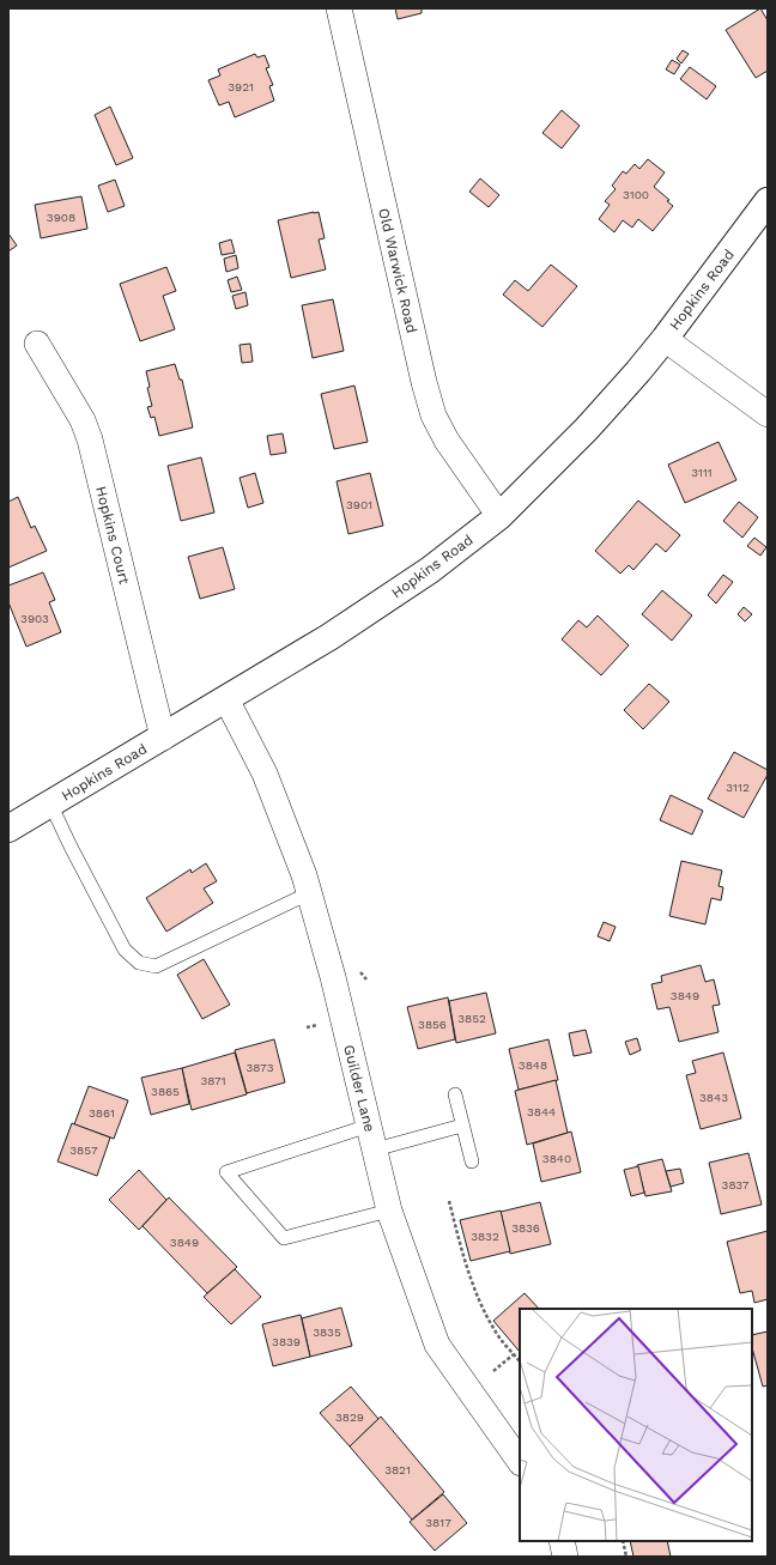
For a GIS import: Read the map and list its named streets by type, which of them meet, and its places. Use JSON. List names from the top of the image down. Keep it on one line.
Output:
{"streets":{"main road":["Hopkins Road"],"street":["Old Warwick Road","Hopkins Court","Guilder Lane"]},"crossings":[["Old Warwick Road","Hopkins Road"],["Hopkins Road","Hopkins Court"],["Hopkins Road","Guilder Lane"]],"house_numbers":["3921","3100","3908","3111","3901","3903","3112","3849","3852","3856","3848","3873","3871","3865","3843","3844","3861","3857","3840","3837","3836","3832","3849","3835","3839","3829","3821","3817"]}
